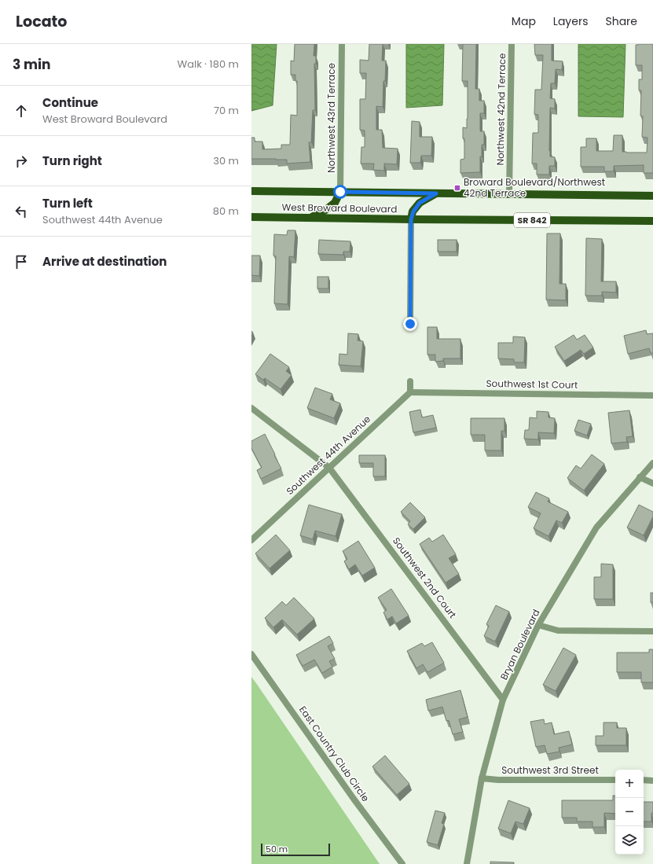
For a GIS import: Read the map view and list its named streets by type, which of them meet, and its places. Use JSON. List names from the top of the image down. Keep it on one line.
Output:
{"streets":{"main road":["West Broward Boulevard","SR 842"],"street":["Northwest 42nd Terrace","Northwest 43rd Terrace","Southwest 1st Court","Southwest 44th Avenue","Southwest 2nd Court","Bryan Boulevard","East Country Club Circle","Southwest 3rd Street"]},"crossings":[["Northwest 42nd Terrace","West Broward Boulevard"],["Northwest 43rd Terrace","West Broward Boulevard"],["Southwest 1st Court","Southwest 44th Avenue"],["Southwest 44th Avenue","Southwest 2nd Court"],["Southwest 2nd Court","Bryan Boulevard"],["Bryan Boulevard","Southwest 3rd Street"]],"places":{"transit":["Broward Boulevard/Northwest 42nd Terrace"]},"scale_bar":"50 m","page":{"header":"Locato","nav":["Map","Layers","Share"],"heading":["3 min","Walk · 180 m"],"list":[["Continue","West Broward Boulevard","70 m"],["Turn right","30 m"],["Turn left","Southwest 44th Avenue","80 m"],"Arrive at destination"],"map_buttons":["+","−"],"scale":"50 m"}}
